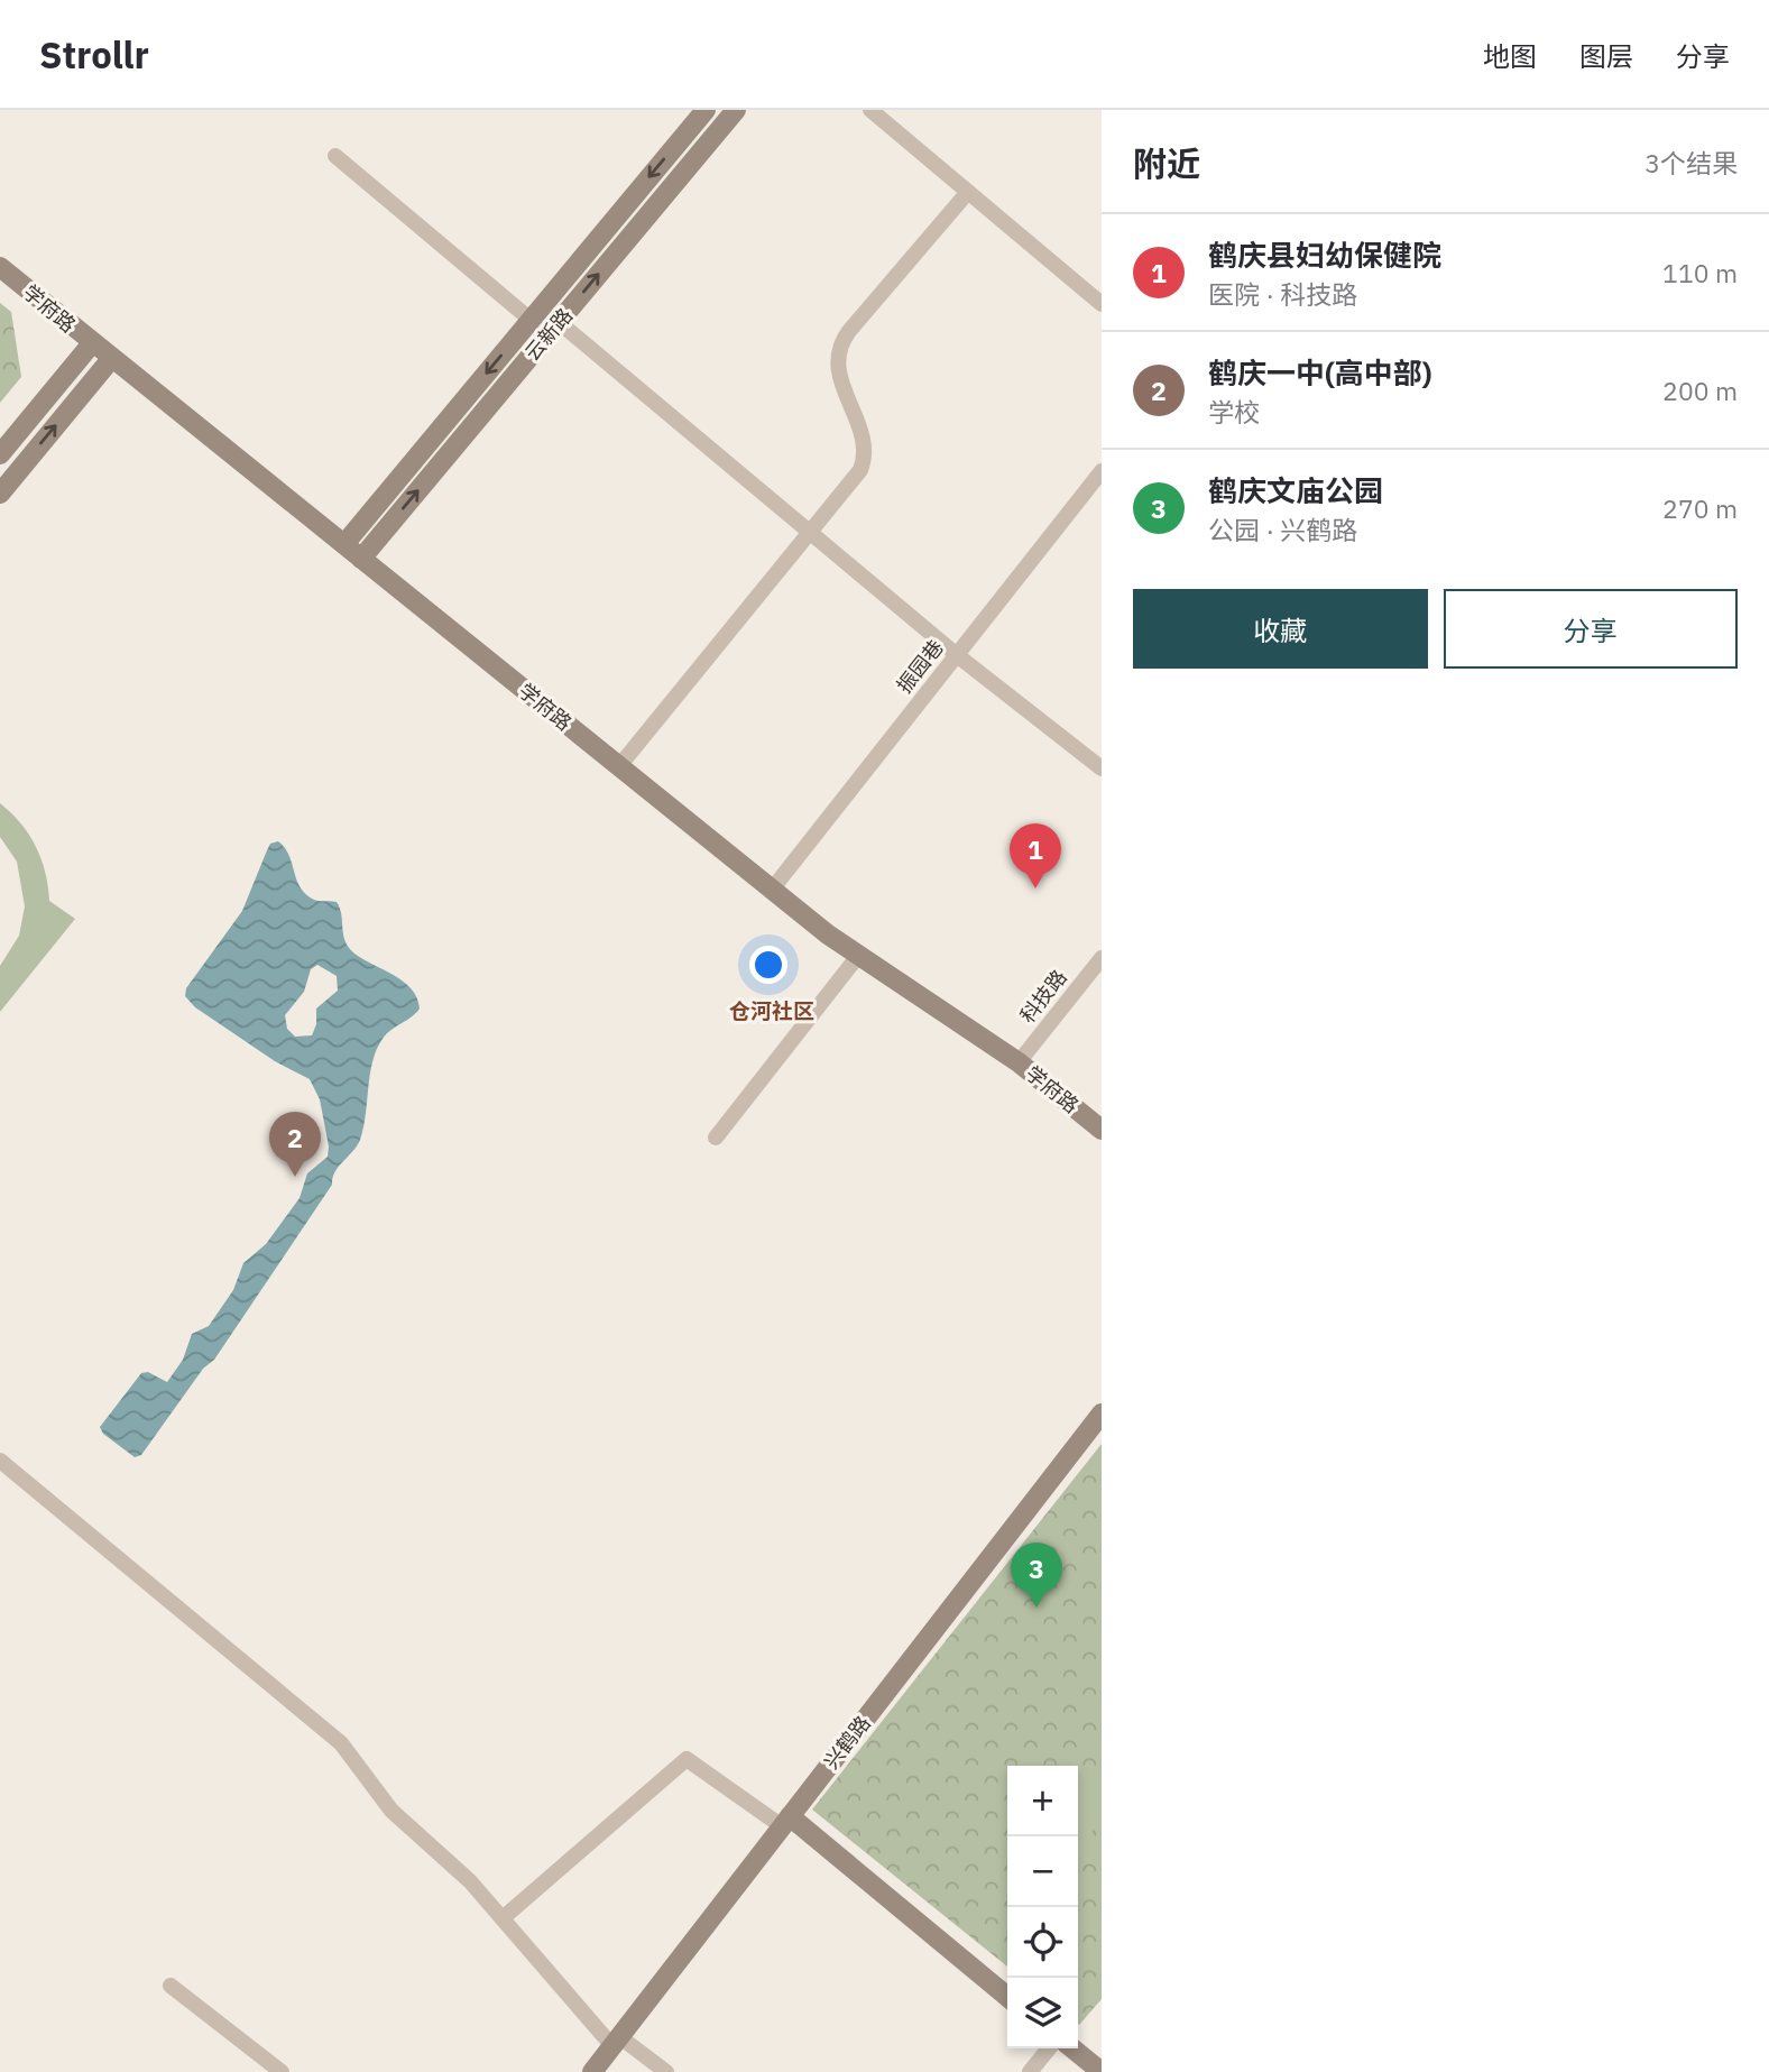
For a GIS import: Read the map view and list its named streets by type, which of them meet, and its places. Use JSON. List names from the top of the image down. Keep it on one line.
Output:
{"streets":{"street":["学府路","云新路","振园巷","科技路","兴鹤路"]},"crossings":[["学府路","云新路"],["学府路","振园巷"],["学府路","科技路"]],"districts":["仓河社区"],"page":{"header":"Strollr","nav":["地图","图层","分享"],"heading":["附近","3个结果"],"list":[{"mark":"1","name":"鹤庆县妇幼保健院","note":"医院 · 科技路","value":"110 m"},{"mark":"2","name":"鹤庆一中(高中部)","note":"学校","value":"200 m"},{"mark":"3","name":"鹤庆文庙公园","note":"公园 · 兴鹤路","value":"270 m"}],"buttons":["收藏","分享"],"pins":["1","2","3"],"map_buttons":["+","−"]}}
